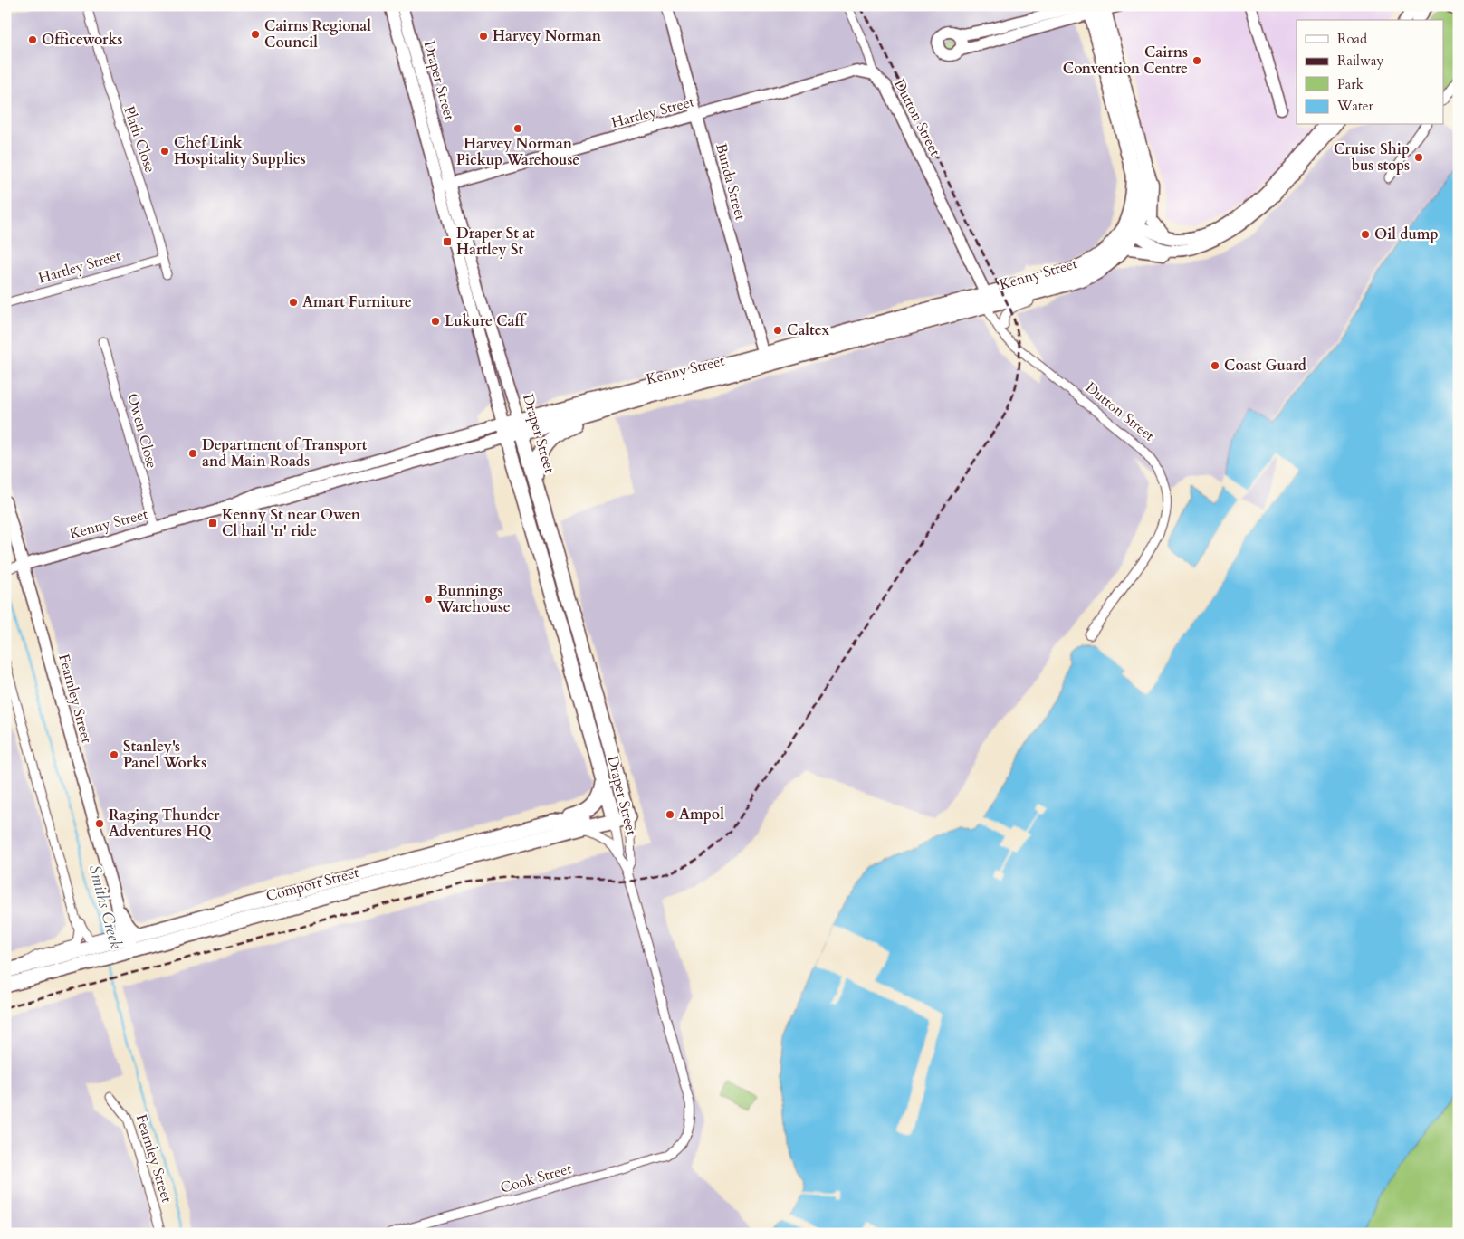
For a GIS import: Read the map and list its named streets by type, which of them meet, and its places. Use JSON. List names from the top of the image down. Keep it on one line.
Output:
{"streets":{"highway":["Draper Street","Kenny Street","Comport Street"],"street":["Hartley Street","Dutton Street","Plath Close","Bunda Street","Owen Close","Fearnley Street","Cook Street"]},"crossings":[["Draper Street","Hartley Street"],["Draper Street","Kenny Street"],["Draper Street","Comport Street"],["Draper Street","Cook Street"],["Hartley Street","Dutton Street"],["Hartley Street","Plath Close"],["Hartley Street","Bunda Street"],["Dutton Street","Kenny Street"],["Bunda Street","Kenny Street"],["Kenny Street","Owen Close"],["Kenny Street","Fearnley Street"],["Fearnley Street","Comport Street"]],"water":["Smiths Creek"],"places":{"other":["Cairns Regional Council","Harvey Norman","Officeworks","Cairns Convention Centre","Harvey Norman Pickup Warehouse","Chef Link Hospitality Supplies","Cruise Ship bus stops","Oil dump","Amart Furniture","Lukure Caff","Caltex","Coast Guard","Department of Transport and Main Roads","Bunnings Warehouse","Stanley's Panel Works","Ampol","Raging Thunder Adventures HQ"],"transit":["Draper St at Hartley St","Kenny St near Owen Cl hail 'n' ride"]},"legend":["Road","Railway","Park","Water"]}
